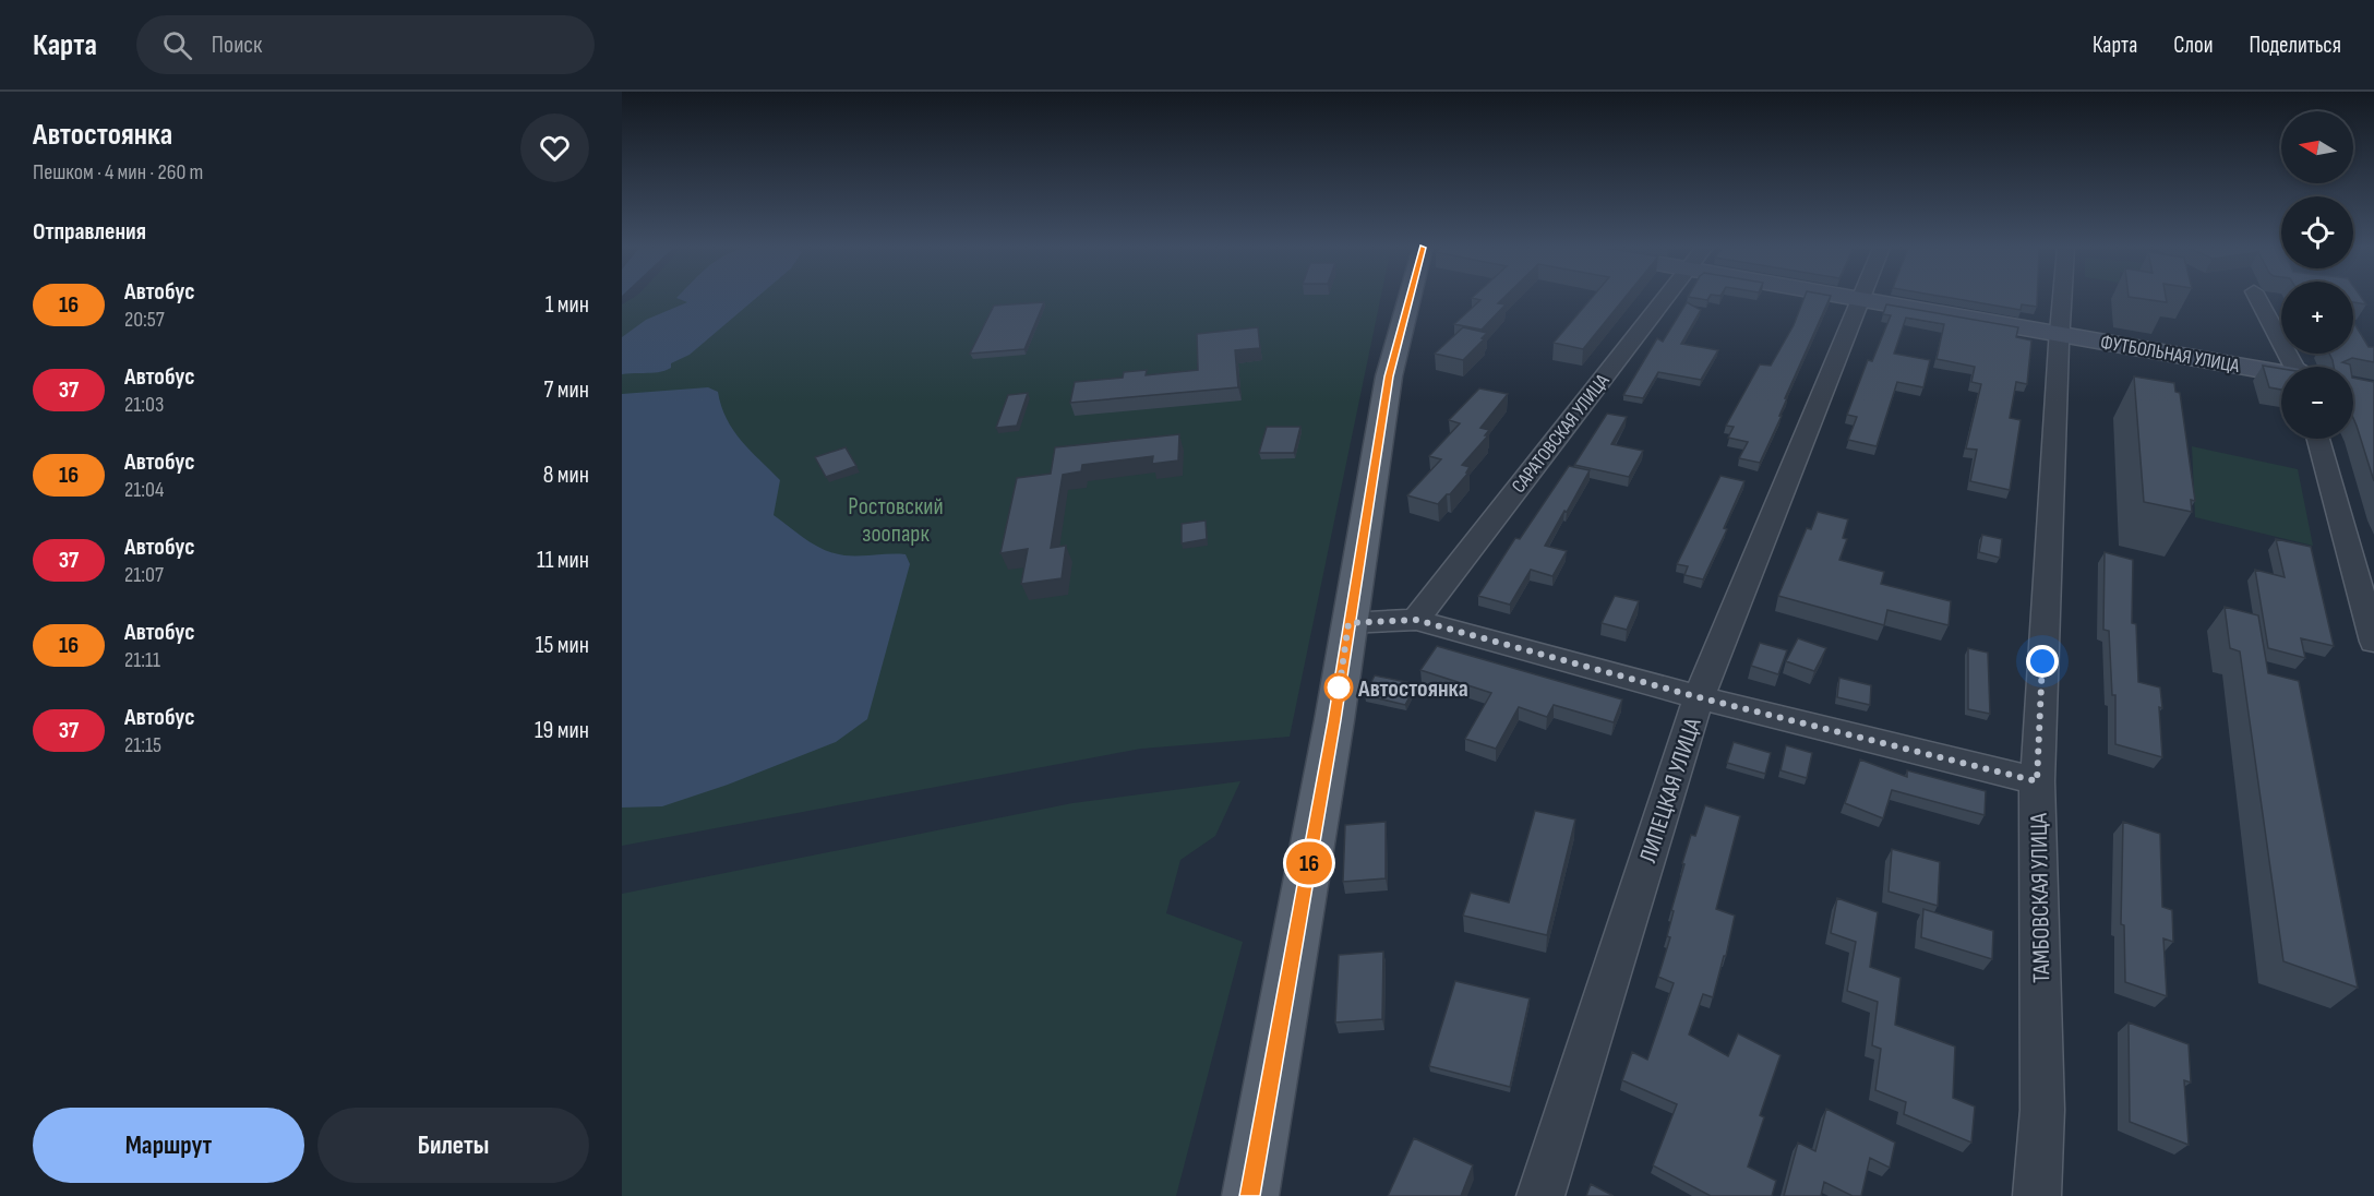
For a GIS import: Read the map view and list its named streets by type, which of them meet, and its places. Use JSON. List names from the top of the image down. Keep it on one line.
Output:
{"streets":{"main road":["ФУТБОЛЬНАЯ УЛИЦА"],"street":["САРАТОВСКАЯ УЛИЦА","ЛИПЕЦКАЯ УЛИЦА","ТАМБОВСКАЯ УЛИЦА"]},"crossings":[["ФУТБОЛЬНАЯ УЛИЦА","ТАМБОВСКАЯ УЛИЦА"]],"parks":["Ростовский зоопарк"],"places":["Автостоянка"],"lines":["bus line 16"],"north":"left","page":{"header":"Карта","search":"Поиск","nav":["Карта","Слои","Поделиться"],"heading":[["Автостоянка","Пешком · 4 мин · 260 m"],"Отправления"],"on_map":"16","map_buttons":["+","−"],"list":[{"mark":"16","name":"Автобус","note":"20:57","value":"1 мин"},{"mark":"37","name":"Автобус","note":"21:03","value":"7 мин"},{"mark":"16","name":"Автобус","note":"21:04","value":"8 мин"},{"mark":"37","name":"Автобус","note":"21:07","value":"11 мин"},{"mark":"16","name":"Автобус","note":"21:11","value":"15 мин"},{"mark":"37","name":"Автобус","note":"21:15","value":"19 мин"}],"buttons":["Маршрут","Билеты"]}}
